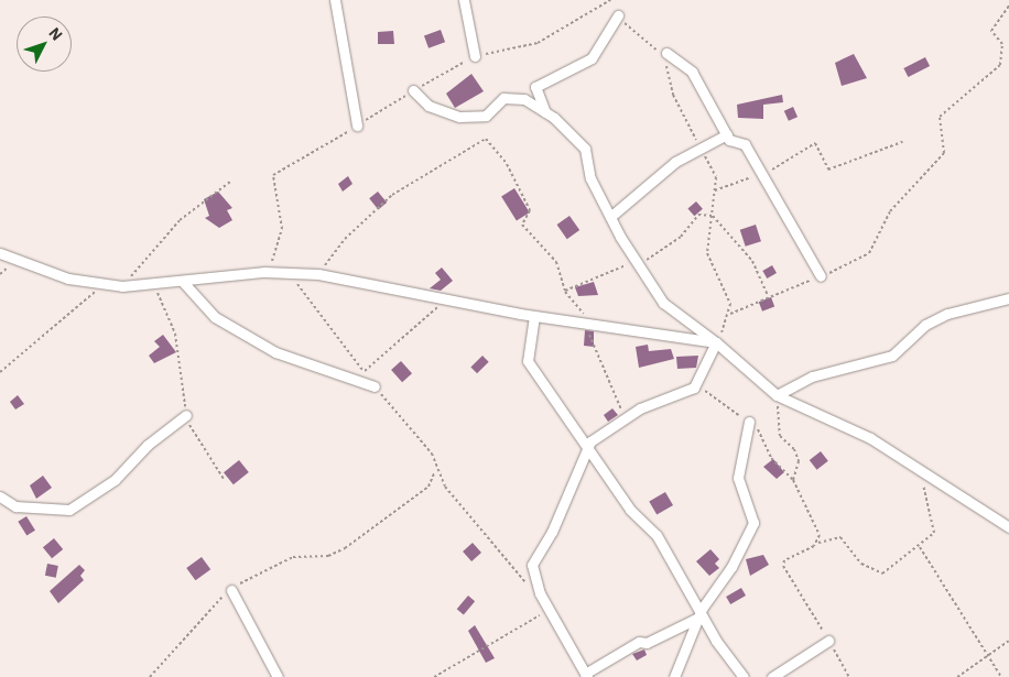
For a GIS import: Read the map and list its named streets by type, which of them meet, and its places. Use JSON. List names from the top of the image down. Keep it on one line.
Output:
{"north":"top right"}
